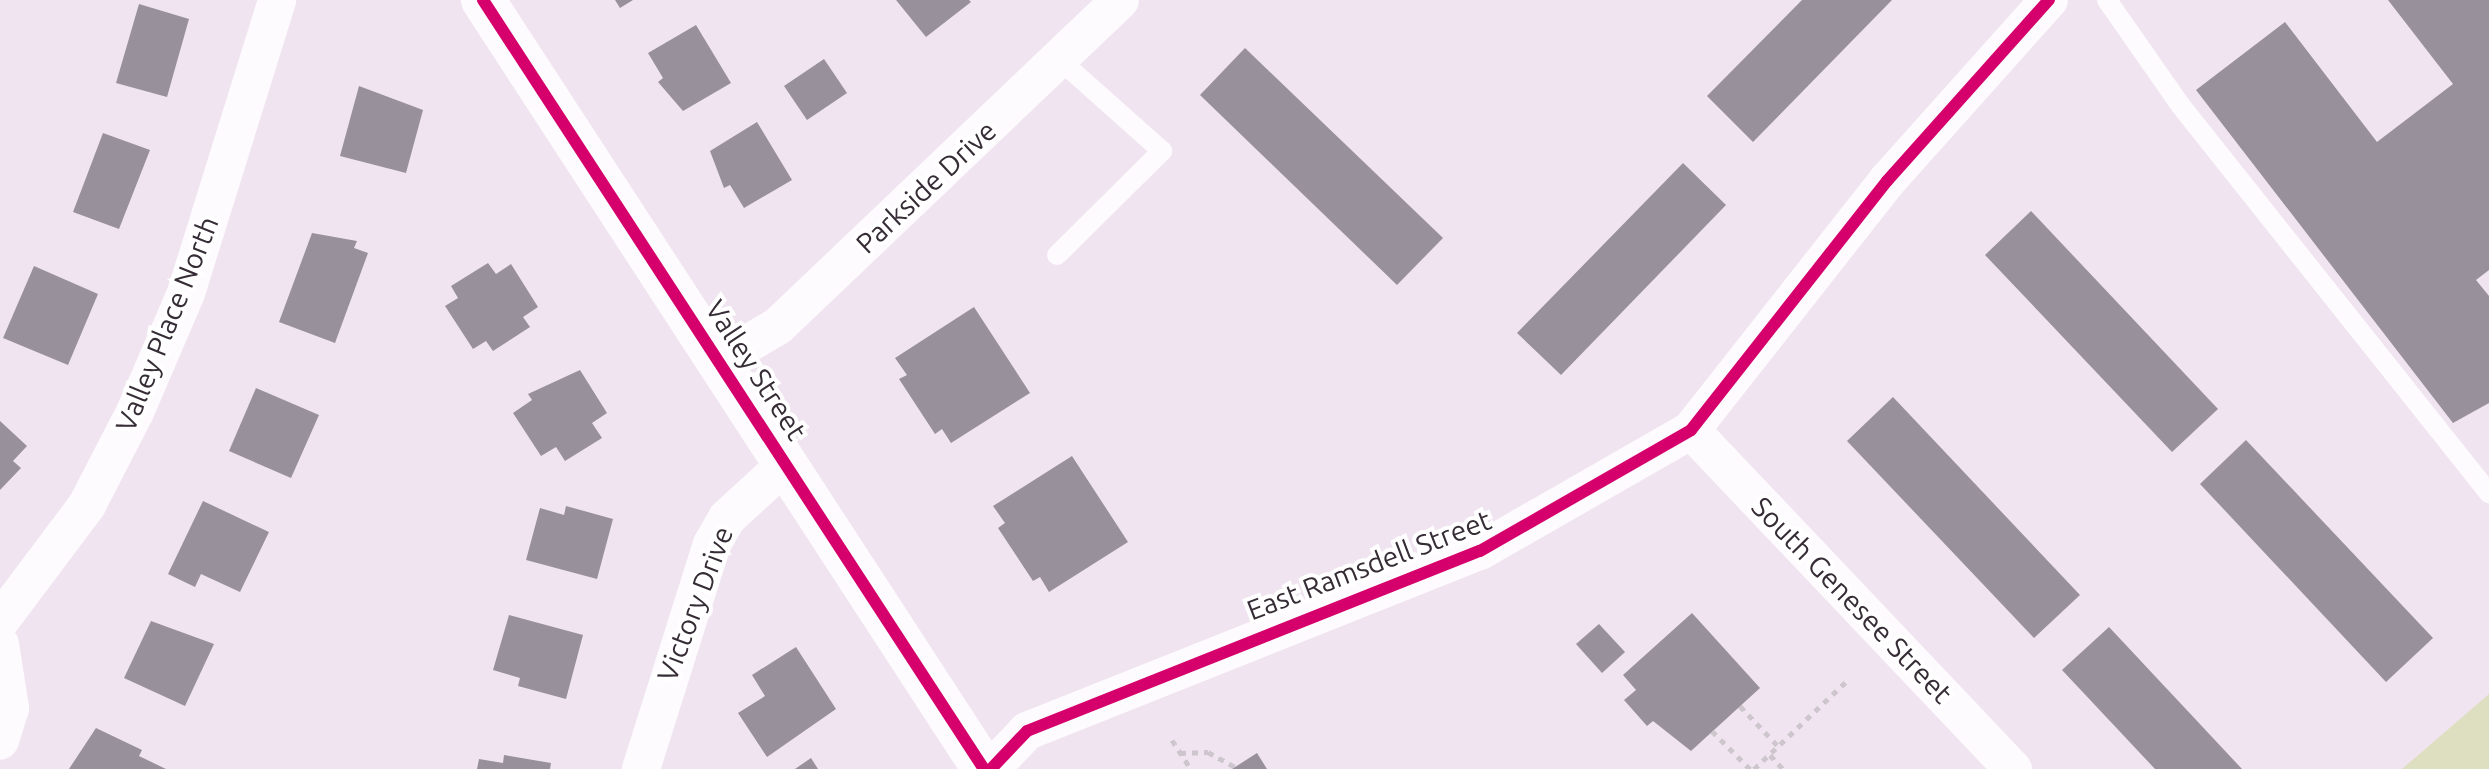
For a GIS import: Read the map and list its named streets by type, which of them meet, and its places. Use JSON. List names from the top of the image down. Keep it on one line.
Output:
{"streets":{"street":["Parkside Drive","Valley Place North","Valley Street","East Ramsdell Street","South Genesee Street","Victory Drive"]},"crossings":[["Parkside Drive","Valley Street"],["Valley Street","Victory Drive"],["East Ramsdell Street","South Genesee Street"]]}
